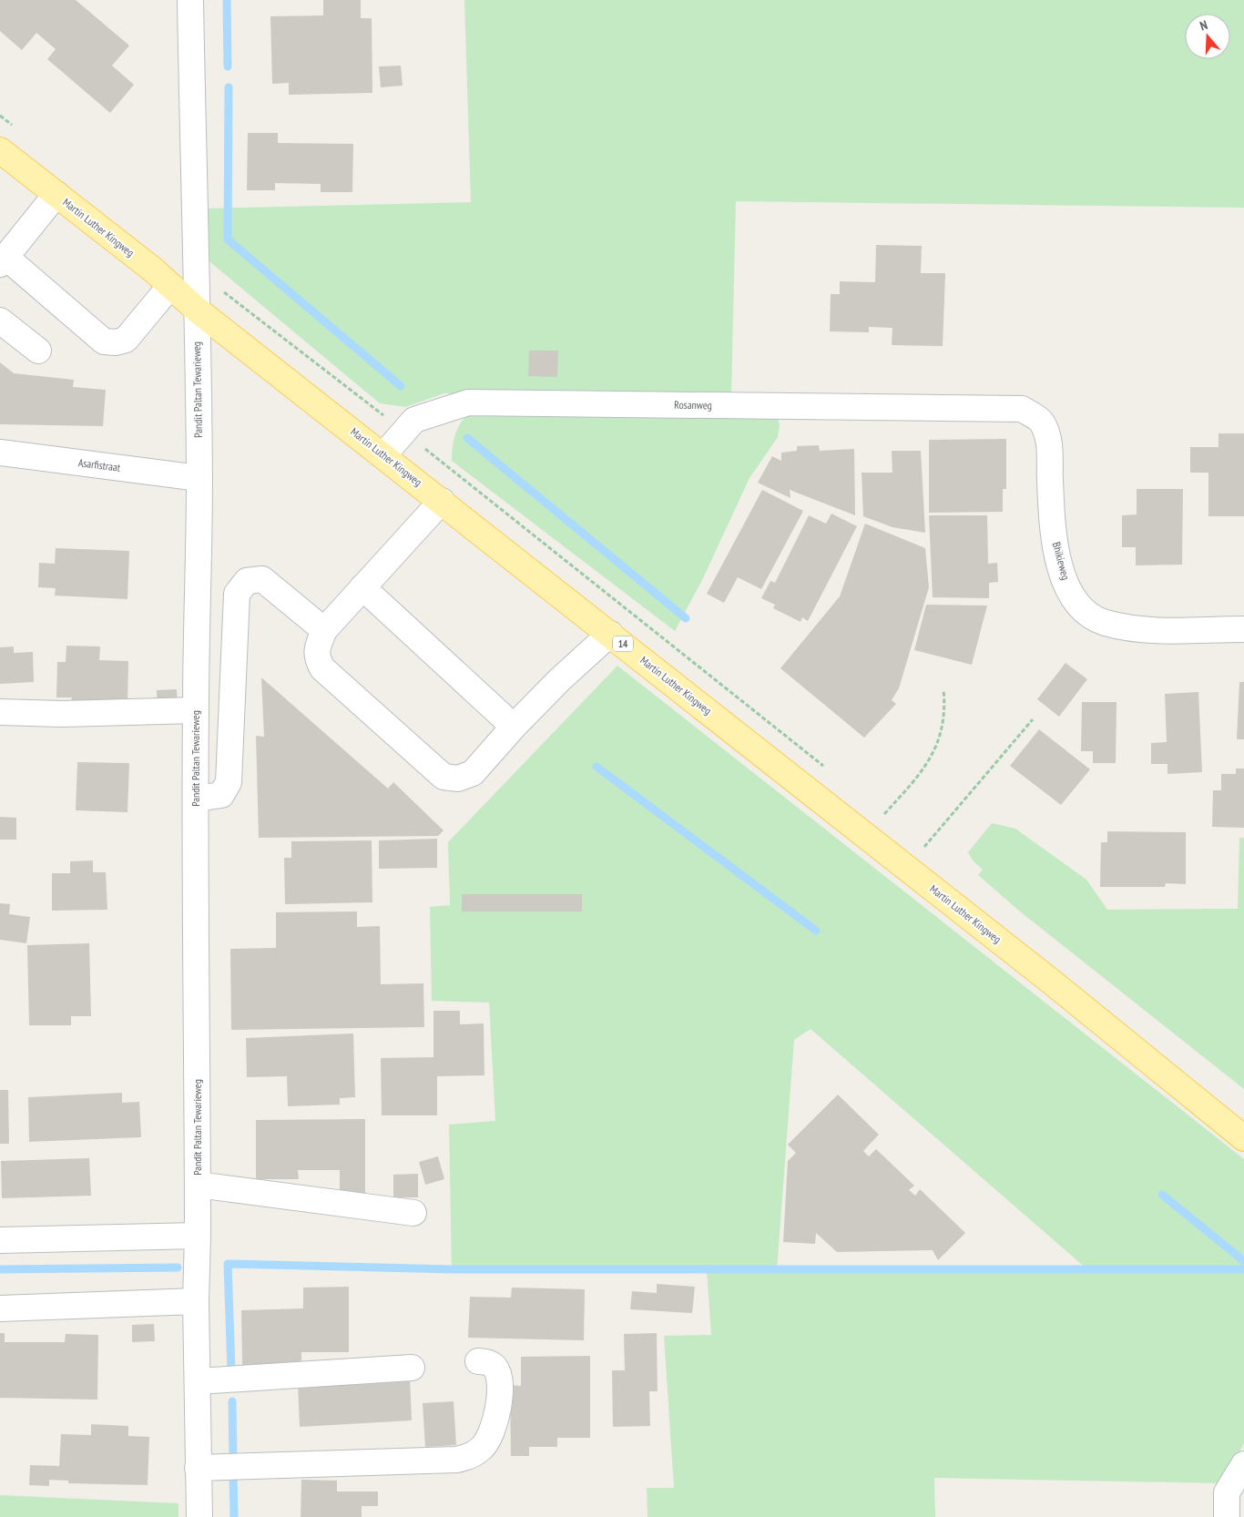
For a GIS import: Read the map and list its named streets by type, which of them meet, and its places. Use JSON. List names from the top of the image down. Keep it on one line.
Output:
{"streets":{"main road":["Martin Luther Kingweg","14"],"street":["Pandit Paltan Tewarieweg","Rosanweg","Asarfistraat","Bhikieweg"]},"crossings":[["Martin Luther Kingweg","Pandit Paltan Tewarieweg"],["Martin Luther Kingweg","Rosanweg"],["Pandit Paltan Tewarieweg","Asarfistraat"],["Rosanweg","Bhikieweg"]],"north":"top"}
